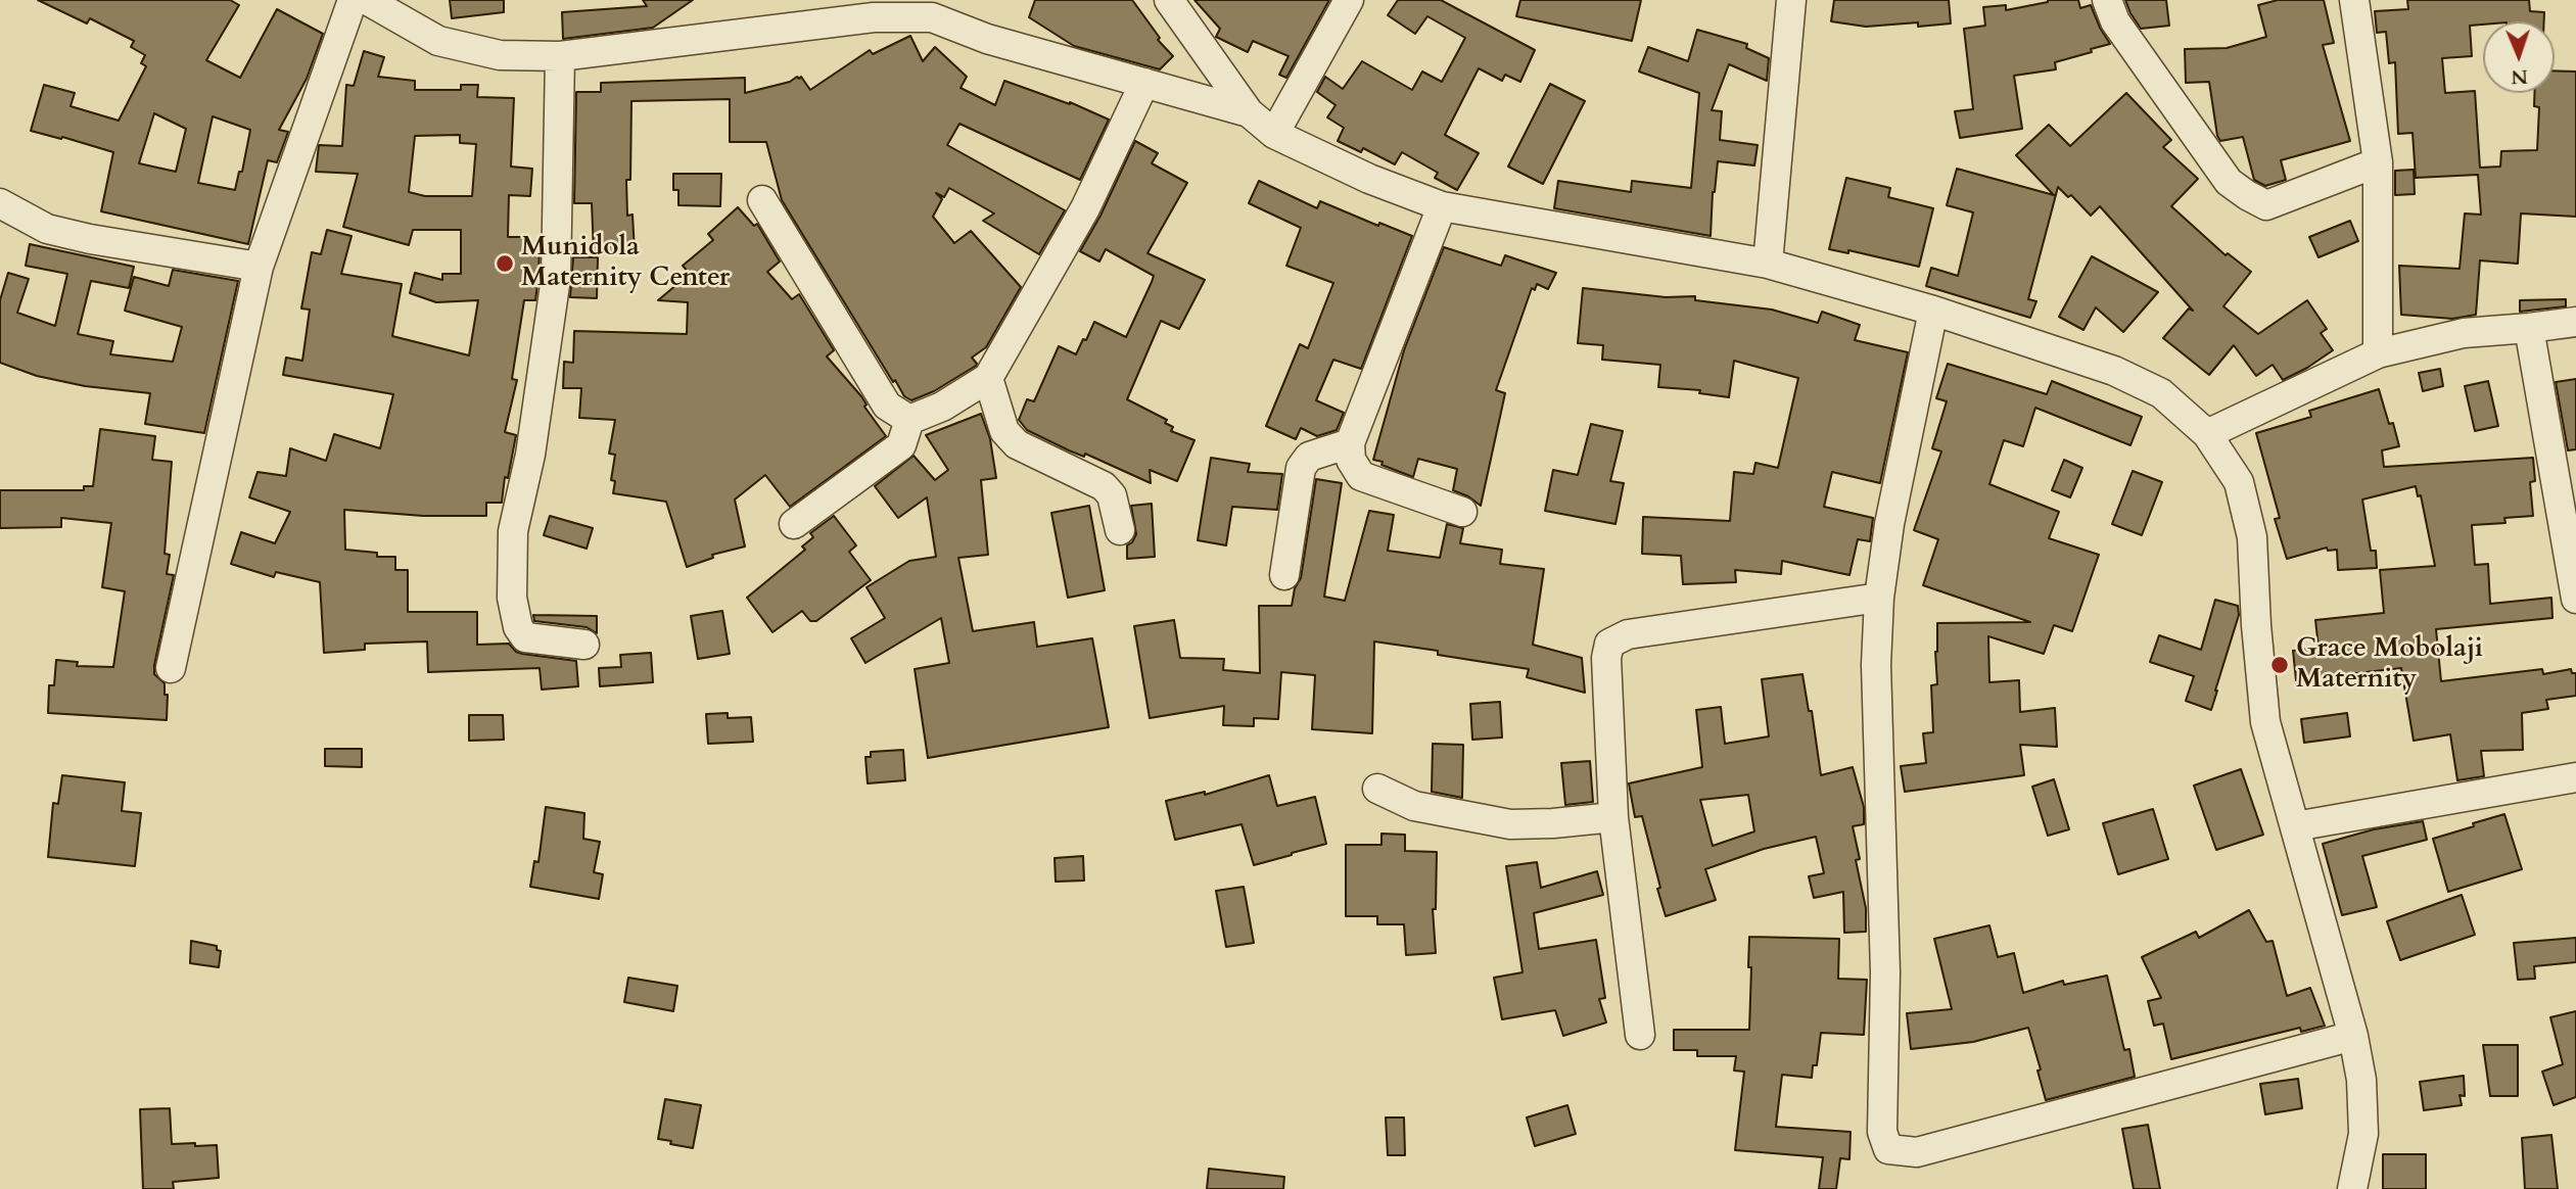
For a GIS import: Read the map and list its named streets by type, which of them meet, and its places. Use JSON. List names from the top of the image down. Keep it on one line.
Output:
{"places":["Munidola Maternity Center","Grace Mobolaji Maternity"],"north":"bottom"}
